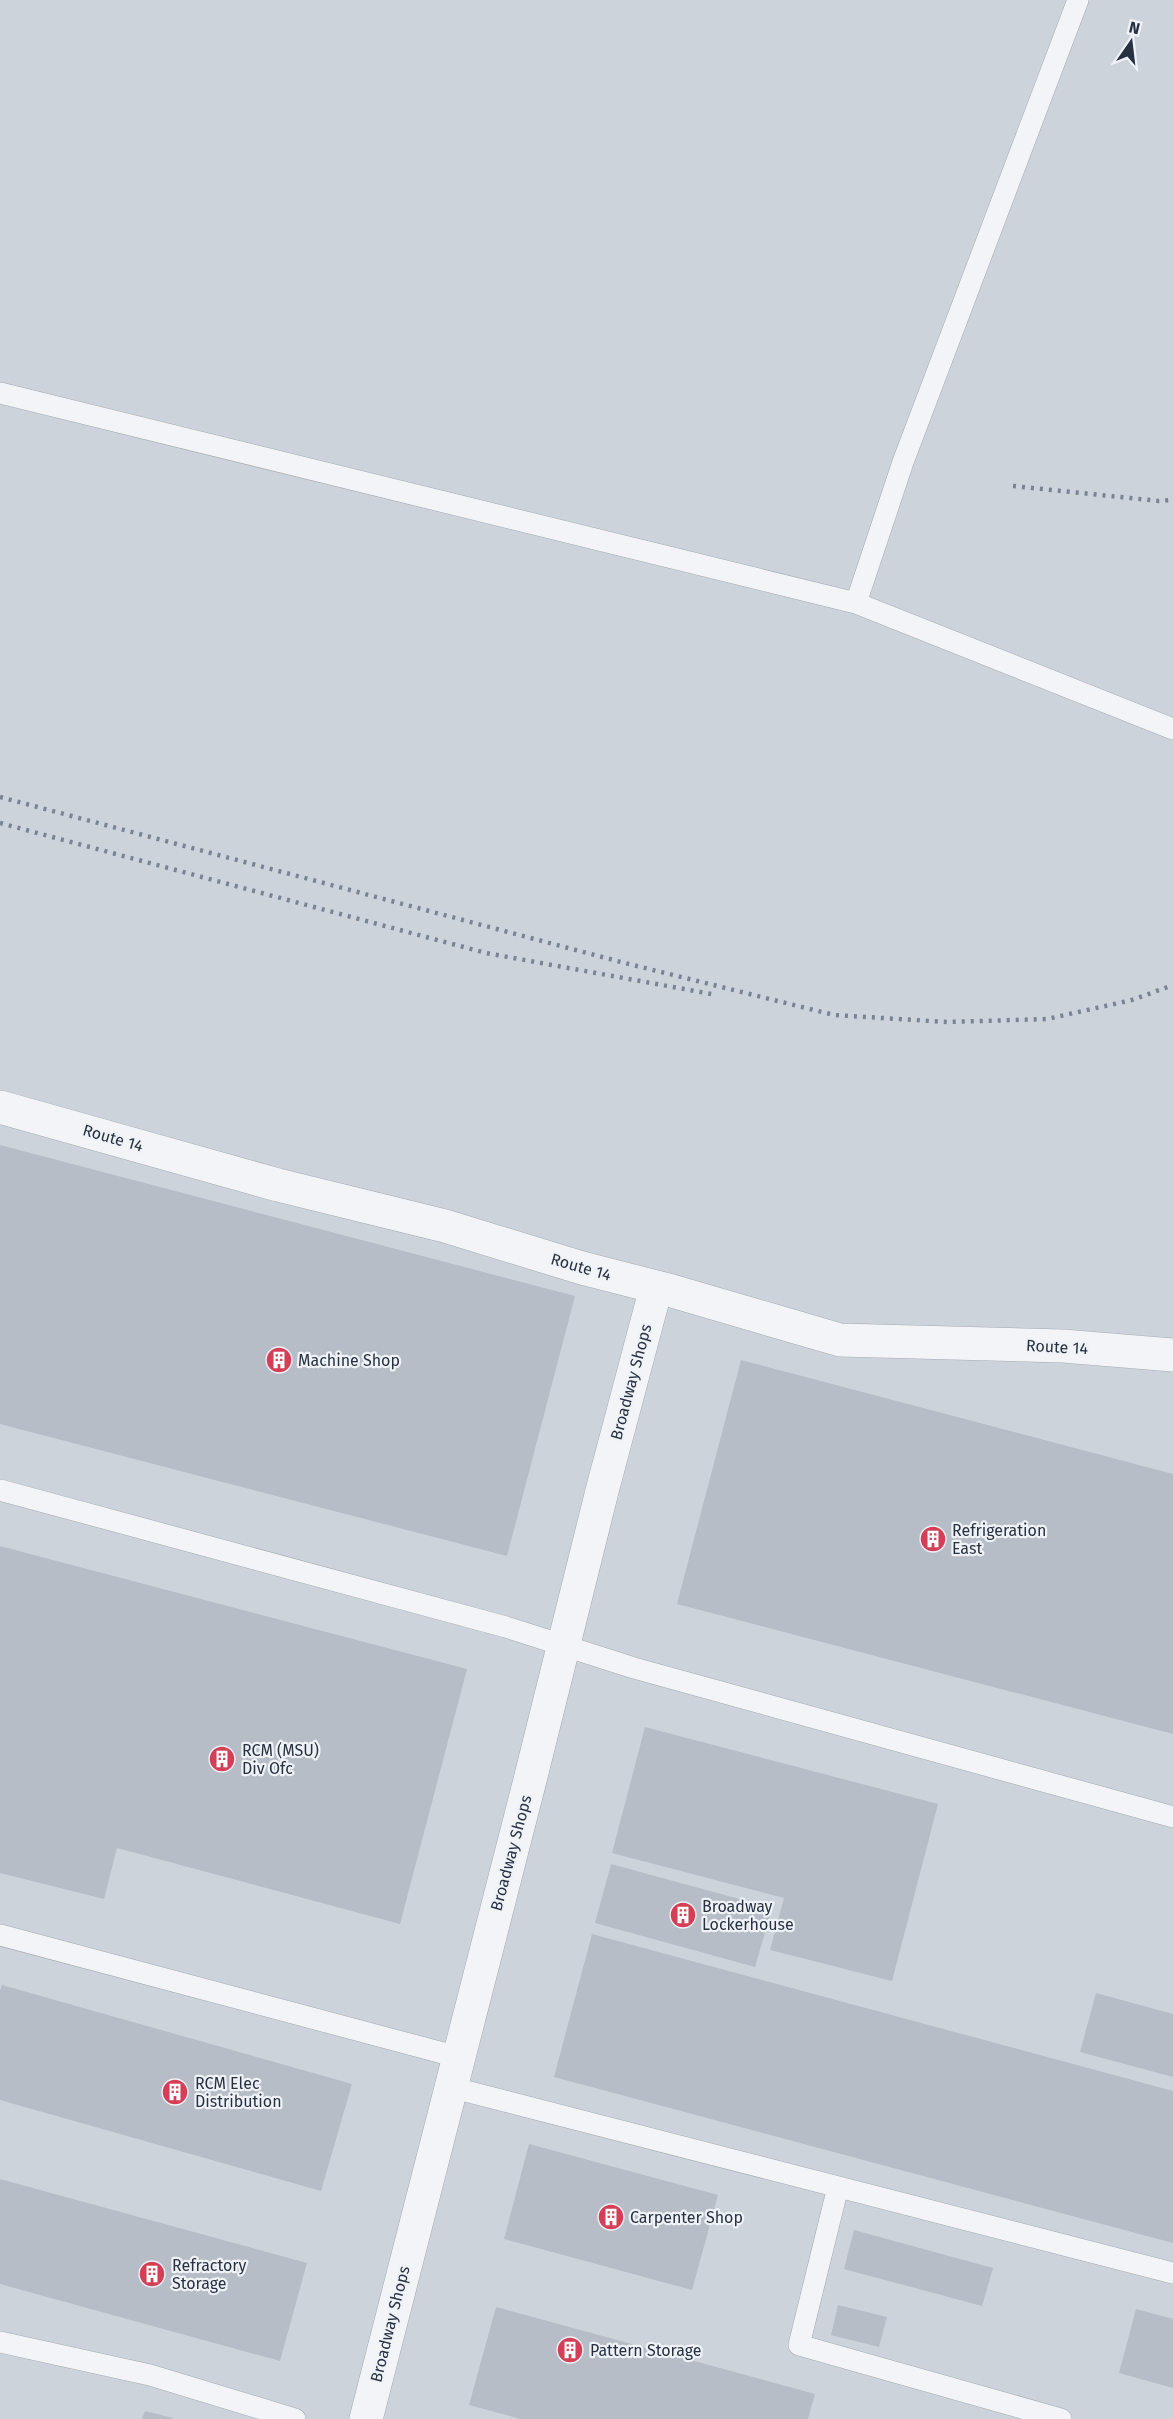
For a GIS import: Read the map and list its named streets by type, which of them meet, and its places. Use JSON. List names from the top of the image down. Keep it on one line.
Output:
{"streets":{"street":["Route 14","Broadway Shops"]},"crossings":[["Route 14","Broadway Shops"]],"places":{"building":["Machine Shop","Refrigeration East","RCM (MSU) Div Ofc","Broadway Lockerhouse","RCM Elec Distribution","Carpenter Shop","Refractory Storage","Pattern Storage"]},"north":"top"}
